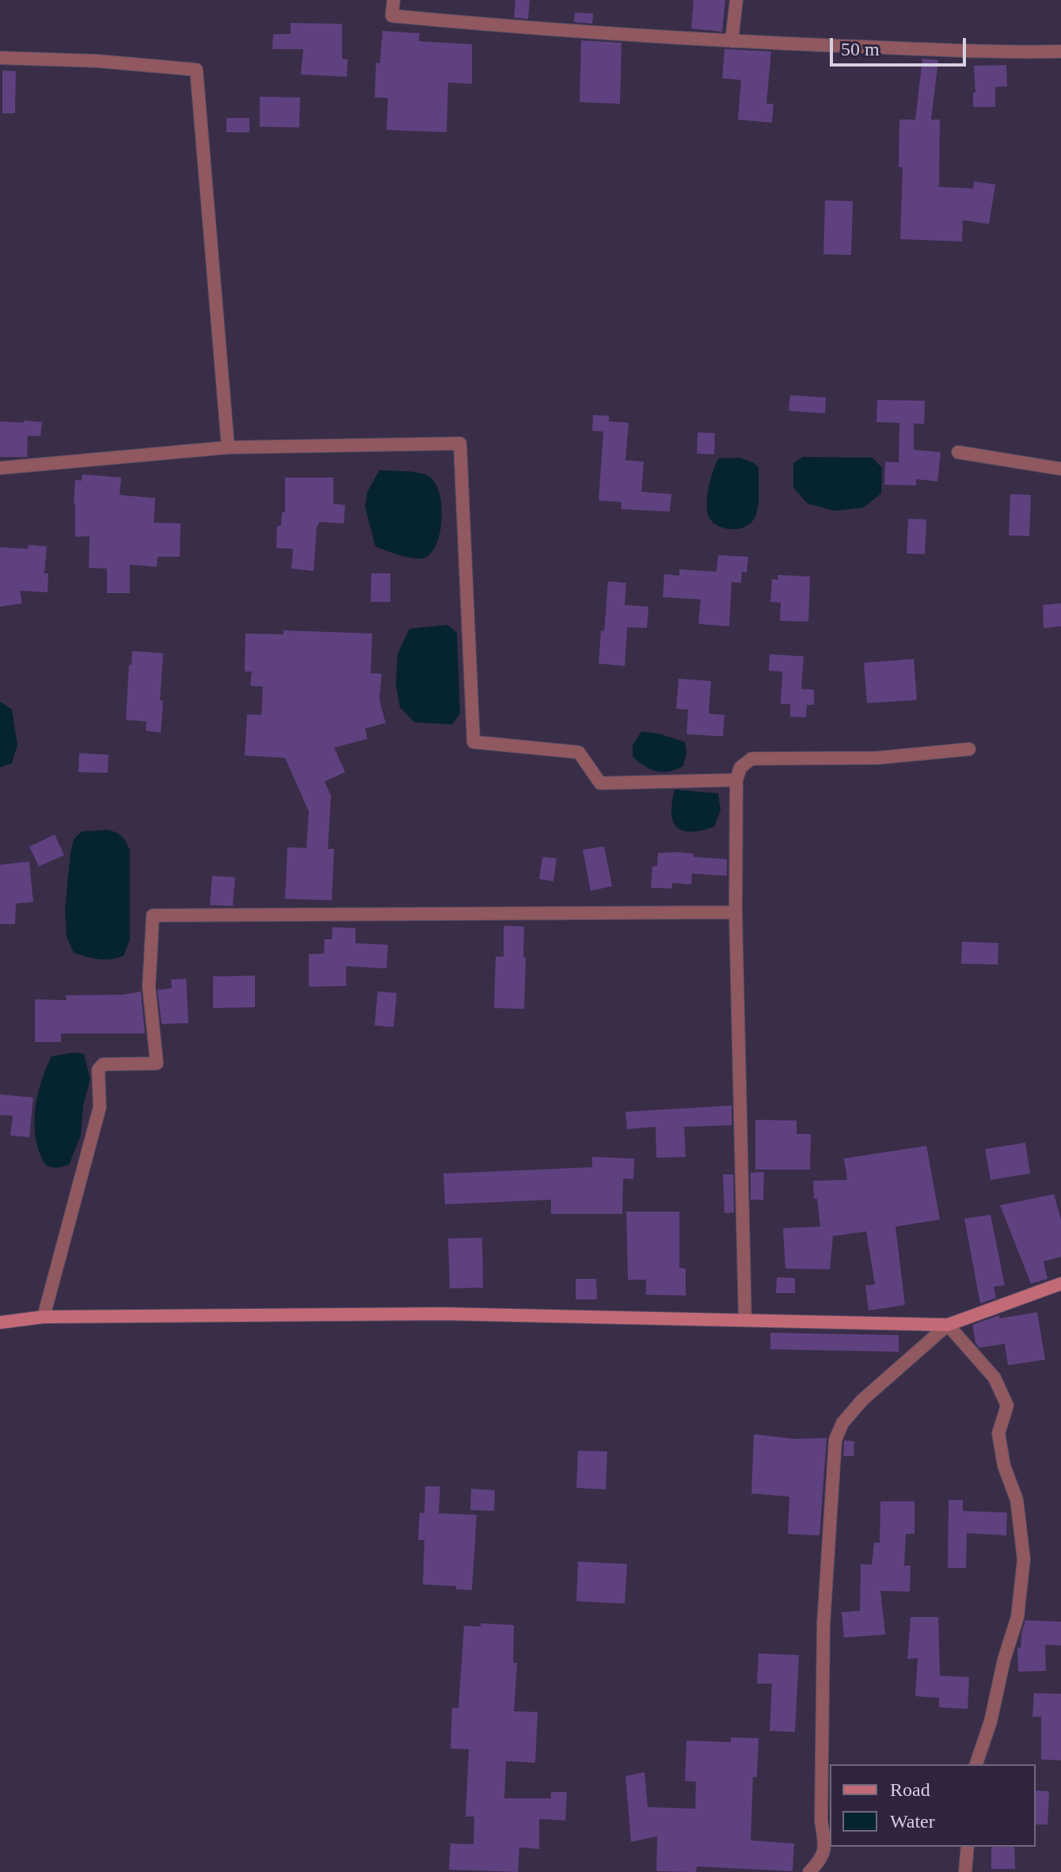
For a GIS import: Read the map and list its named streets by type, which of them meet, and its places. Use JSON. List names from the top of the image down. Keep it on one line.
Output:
{"legend":["Road","Water"],"scale_bar":"50 m"}
